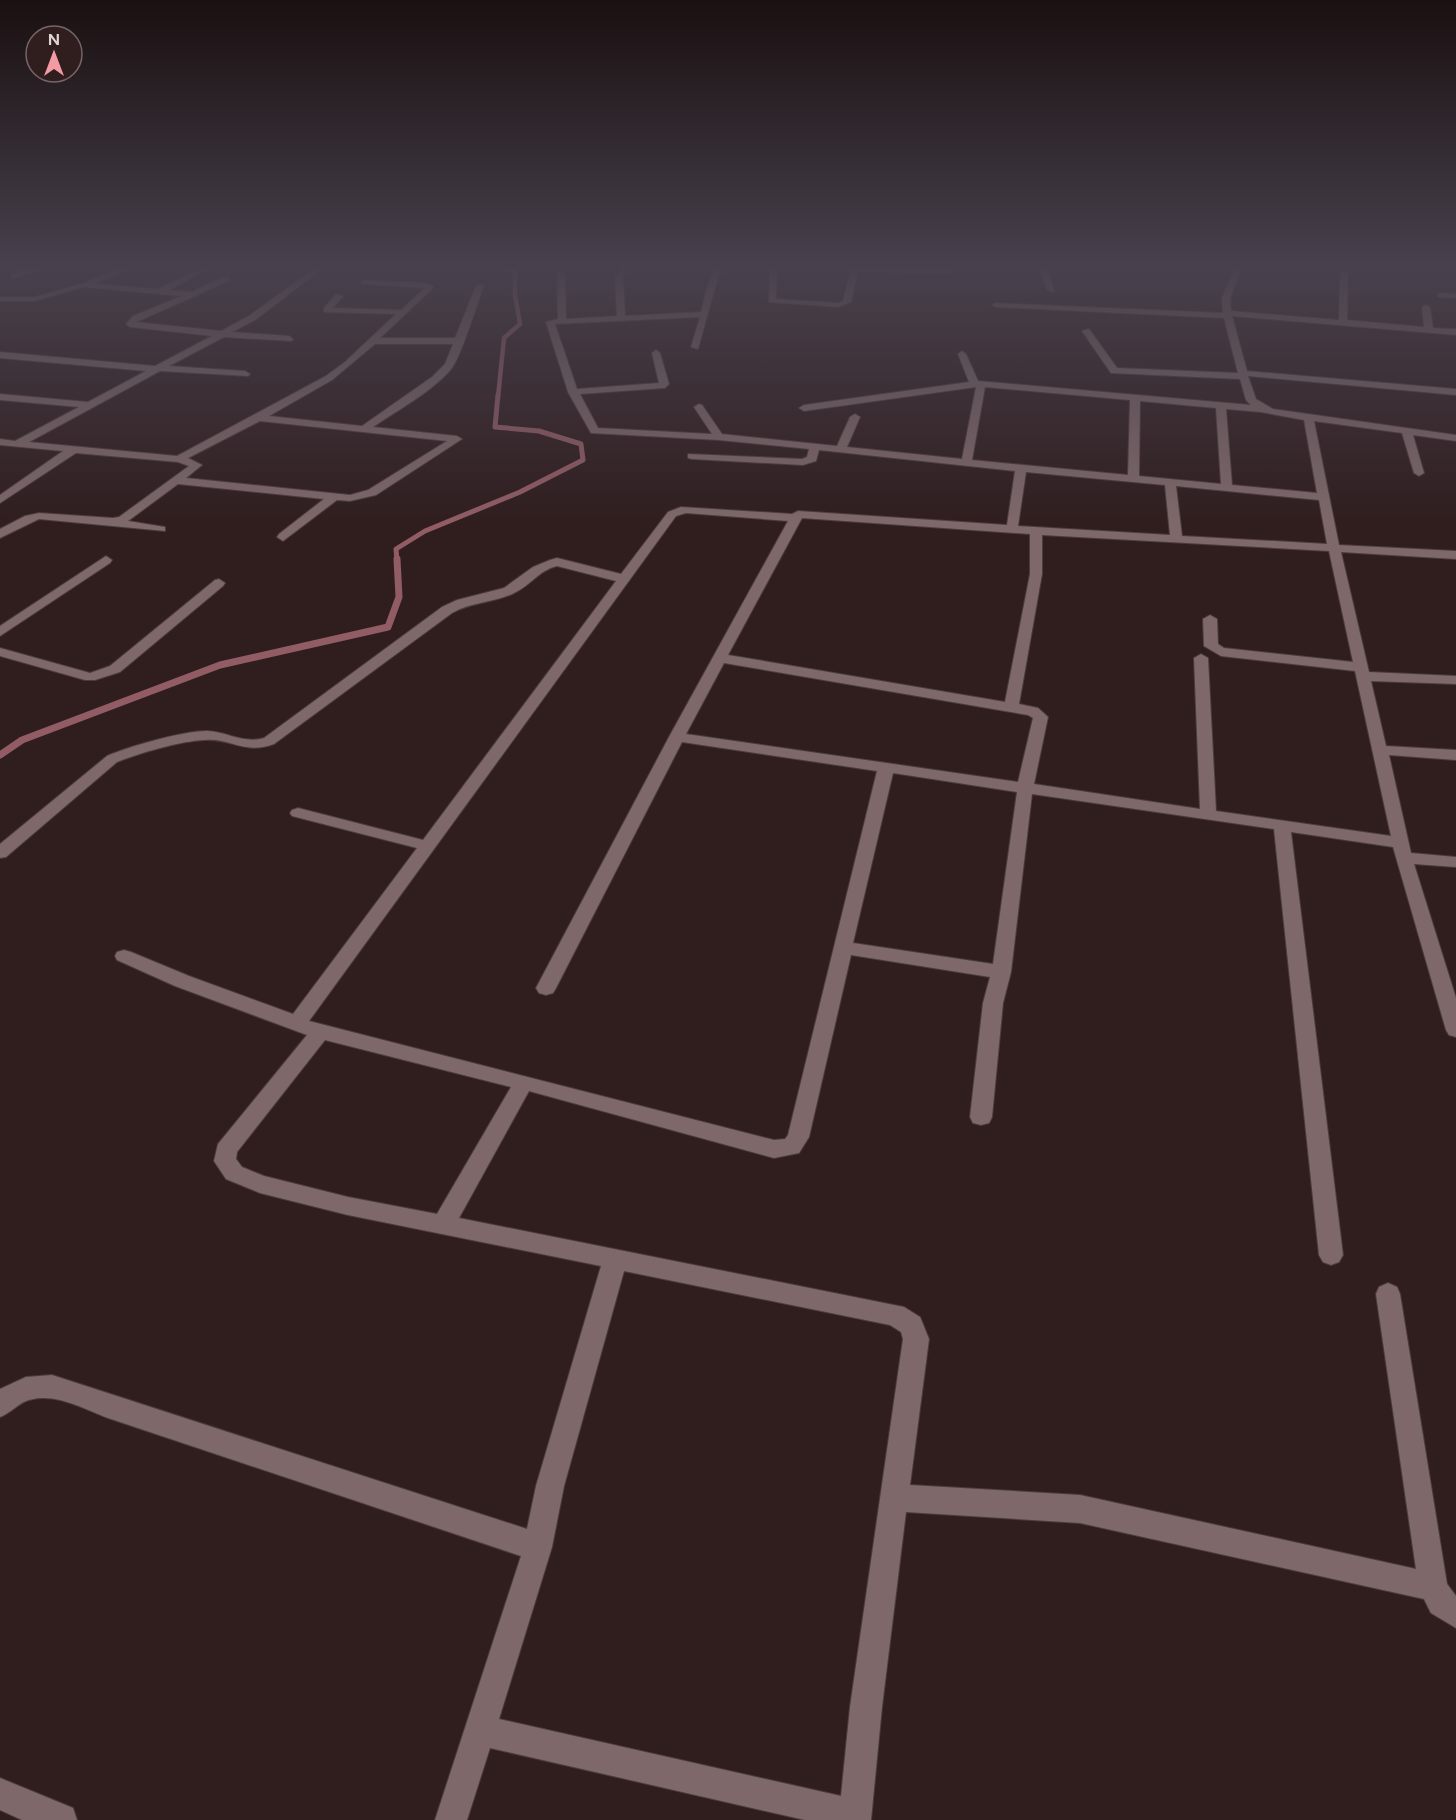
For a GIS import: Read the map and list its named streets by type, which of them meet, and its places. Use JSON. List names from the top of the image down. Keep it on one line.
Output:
{"north":"top"}
